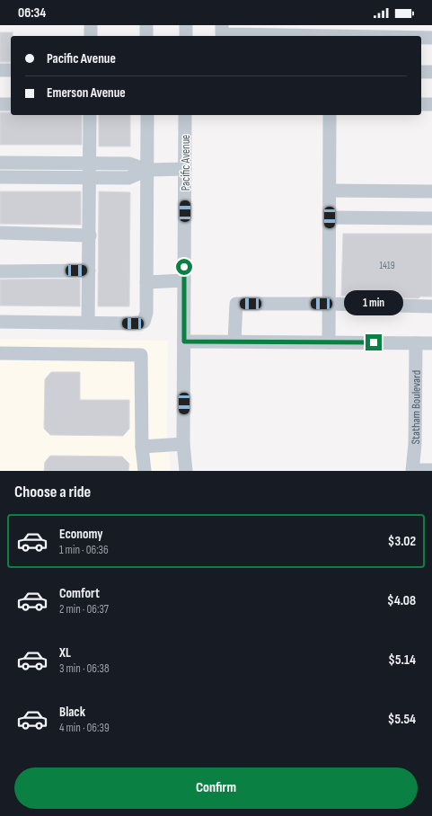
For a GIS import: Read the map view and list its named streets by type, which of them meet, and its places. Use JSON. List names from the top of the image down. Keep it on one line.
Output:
{"streets":{"street":["Pacific Avenue","Statham Boulevard"]},"house_numbers":["1419"],"page":{"status":"06:34","banner":["Pacific Avenue","Emerson Avenue"],"bubble":"1 min","heading":"Choose a ride","list":[{"name":"Economy","note":"1 min · 06:36","value":"$3.02"},{"name":"Comfort","note":"2 min · 06:37","value":"$4.08"},{"name":"XL","note":"3 min · 06:38","value":"$5.14"},{"name":"Black","note":"4 min · 06:39","value":"$5.54"}],"buttons":"Confirm"}}
